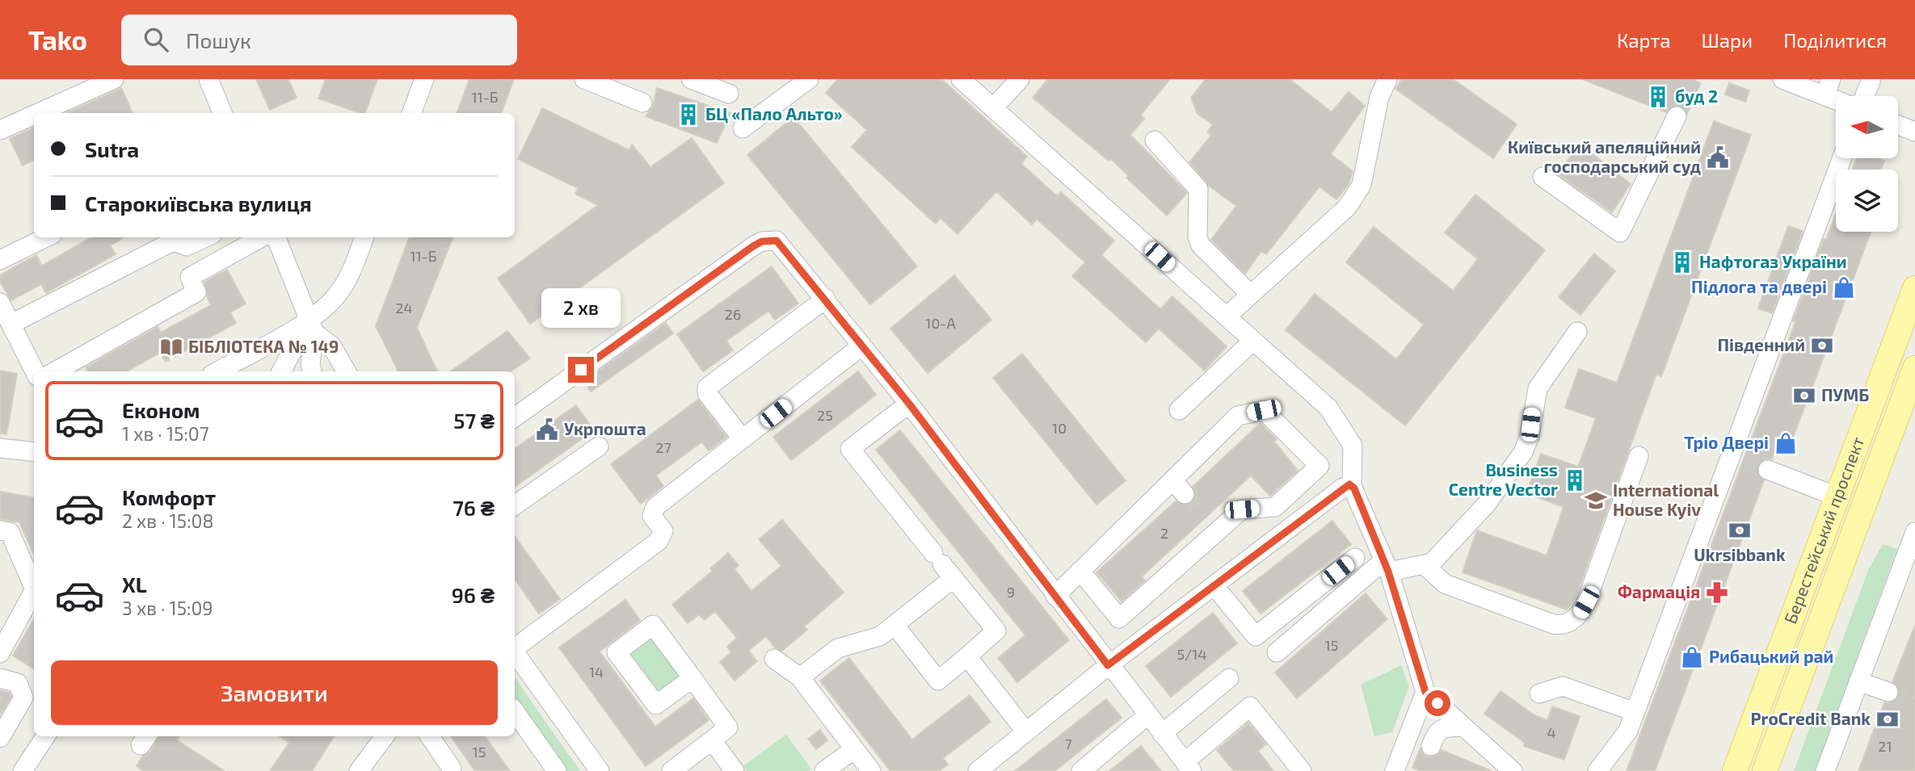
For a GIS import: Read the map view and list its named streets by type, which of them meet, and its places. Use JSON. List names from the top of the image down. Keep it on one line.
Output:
{"streets":{"main road":["Берестейський проспект"]},"places":{"building":["буд 2","БЦ «Пало Альто»","Нафтогаз України","Business Centre Vector"],"public building":["Київський апеляційний господарський суд","Укрпошта"],"shop":["Підлога та двері","Тріо Двері","Рибацький рай"],"bank":["Південний","ПУМБ","Ukrsibbank","ProCredit Bank"],"library":["БІБЛІОТЕКА № 149"],"school or university":["International House Kyiv"],"pharmacy":["Фармація"]},"house_numbers":["11-Б","11-Б","24","26","10-А","25","10","27","2","9","15","5/14","14","4","7","21","15"],"north":"left","page":{"header":"Tako","search":"Пошук","nav":["Карта","Шари","Поділитися"],"banner":["Sutra","Старокиївська вулиця"],"bubble":"2 хв","list":[{"name":"Економ","note":"1 хв · 15:07","value":"57 ₴"},{"name":"Комфорт","note":"2 хв · 15:08","value":"76 ₴"},{"name":"XL","note":"3 хв · 15:09","value":"96 ₴"}],"buttons":"Замовити"}}
